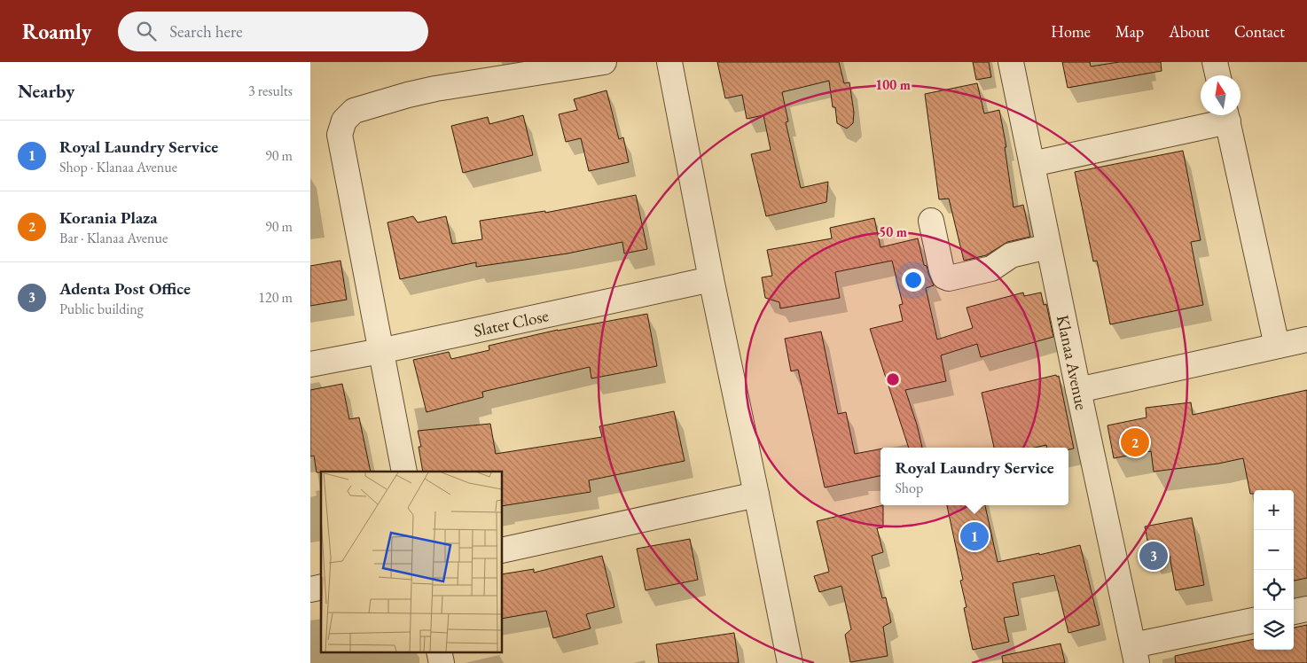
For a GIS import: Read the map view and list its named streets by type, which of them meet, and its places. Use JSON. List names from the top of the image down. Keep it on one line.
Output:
{"streets":{"street":["Slater Close","Klanaa Avenue"]},"north":"top","page":{"header":"Roamly","search":"Search here","nav":["Home","Map","About","Contact"],"heading":["Nearby","3 results"],"list":[{"mark":"1","name":"Royal Laundry Service","note":"Shop · Klanaa Avenue","value":"90 m"},{"mark":"2","name":"Korania Plaza","note":"Bar · Klanaa Avenue","value":"90 m"},{"mark":"3","name":"Adenta Post Office","note":"Public building","value":"120 m"}],"pins":["2","1","3"],"popup":["Royal Laundry Service","Shop"],"map_buttons":["+","−"]},"rings":["100 m","50 m"]}
